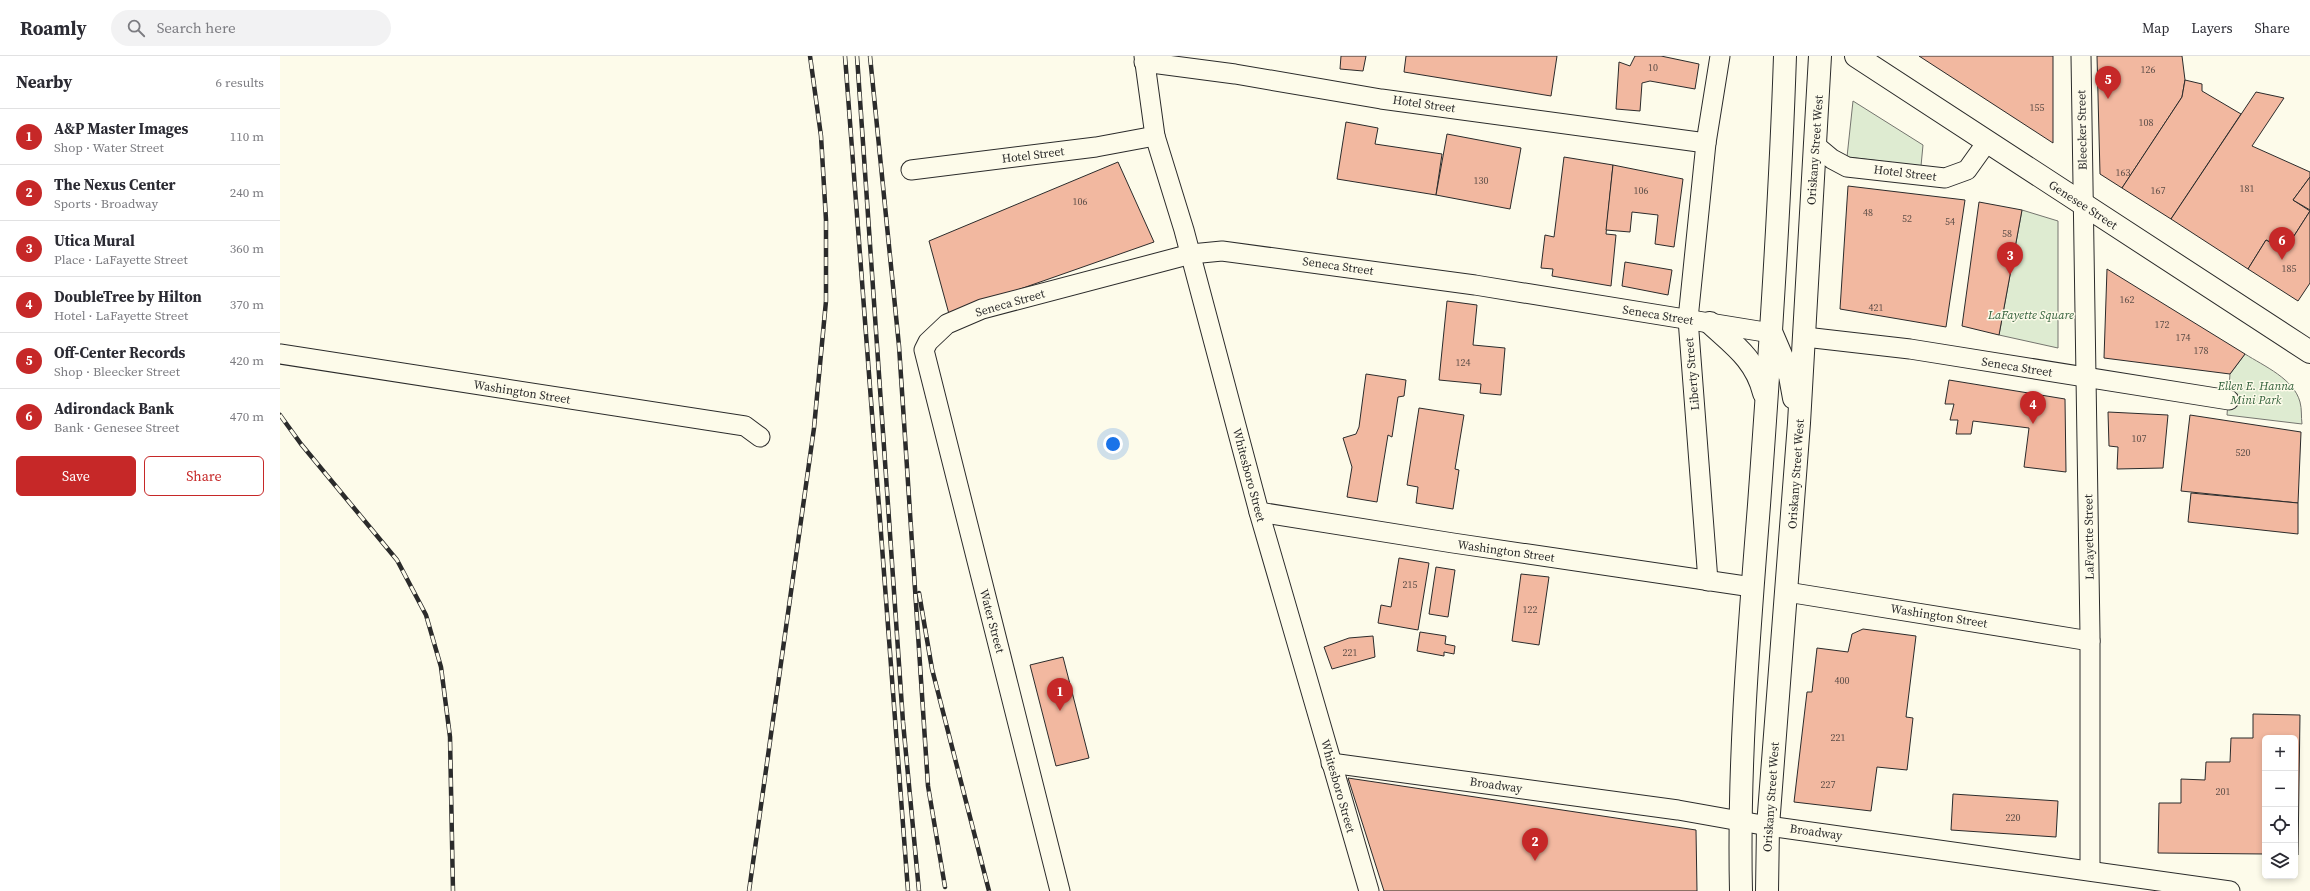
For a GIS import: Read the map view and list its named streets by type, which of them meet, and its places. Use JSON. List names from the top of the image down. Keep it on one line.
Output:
{"streets":{"main road":["Oriskany Street West","Genesee Street"],"street":["Hotel Street","Bleecker Street","Seneca Street","Liberty Street","Washington Street","Whitesboro Street","LaFayette Street","Water Street","Broadway"]},"crossings":[["Hotel Street","Oriskany Street West"],["Hotel Street","Genesee Street"],["Hotel Street","Liberty Street"],["Hotel Street","Whitesboro Street"],["Bleecker Street","Genesee Street"],["Bleecker Street","LaFayette Street"],["Oriskany Street West","Seneca Street"],["Oriskany Street West","Washington Street"],["Oriskany Street West","Broadway"],["Genesee Street","LaFayette Street"],["Seneca Street","Liberty Street"],["Seneca Street","Whitesboro Street"],["Seneca Street","LaFayette Street"],["Seneca Street","Water Street"],["Liberty Street","Washington Street"],["Washington Street","Whitesboro Street"],["Washington Street","LaFayette Street"],["Whitesboro Street","Broadway"],["LaFayette Street","Broadway"]],"parks":["LaFayette Square","Ellen E. Hanna Mini Park"],"house_numbers":["10","126","155","108","163","130","181","106","167","106","48","52","54","58","185","162","421","172","174","178","124","107","520","215","122","221","400","221","227","201","220"],"page":{"header":"Roamly","search":"Search here","nav":["Map","Layers","Share"],"heading":["Nearby","6 results"],"pins":["5","6","3","4","1","2"],"list":[{"mark":"1","name":"A&P Master Images","note":"Shop · Water Street","value":"110 m"},{"mark":"2","name":"The Nexus Center","note":"Sports · Broadway","value":"240 m"},{"mark":"3","name":"Utica Mural","note":"Place · LaFayette Street","value":"360 m"},{"mark":"4","name":"DoubleTree by Hilton","note":"Hotel · LaFayette Street","value":"370 m"},{"mark":"5","name":"Off-Center Records","note":"Shop · Bleecker Street","value":"420 m"},{"mark":"6","name":"Adirondack Bank","note":"Bank · Genesee Street","value":"470 m"}],"buttons":["Save","Share"],"map_buttons":["+","−"]}}
